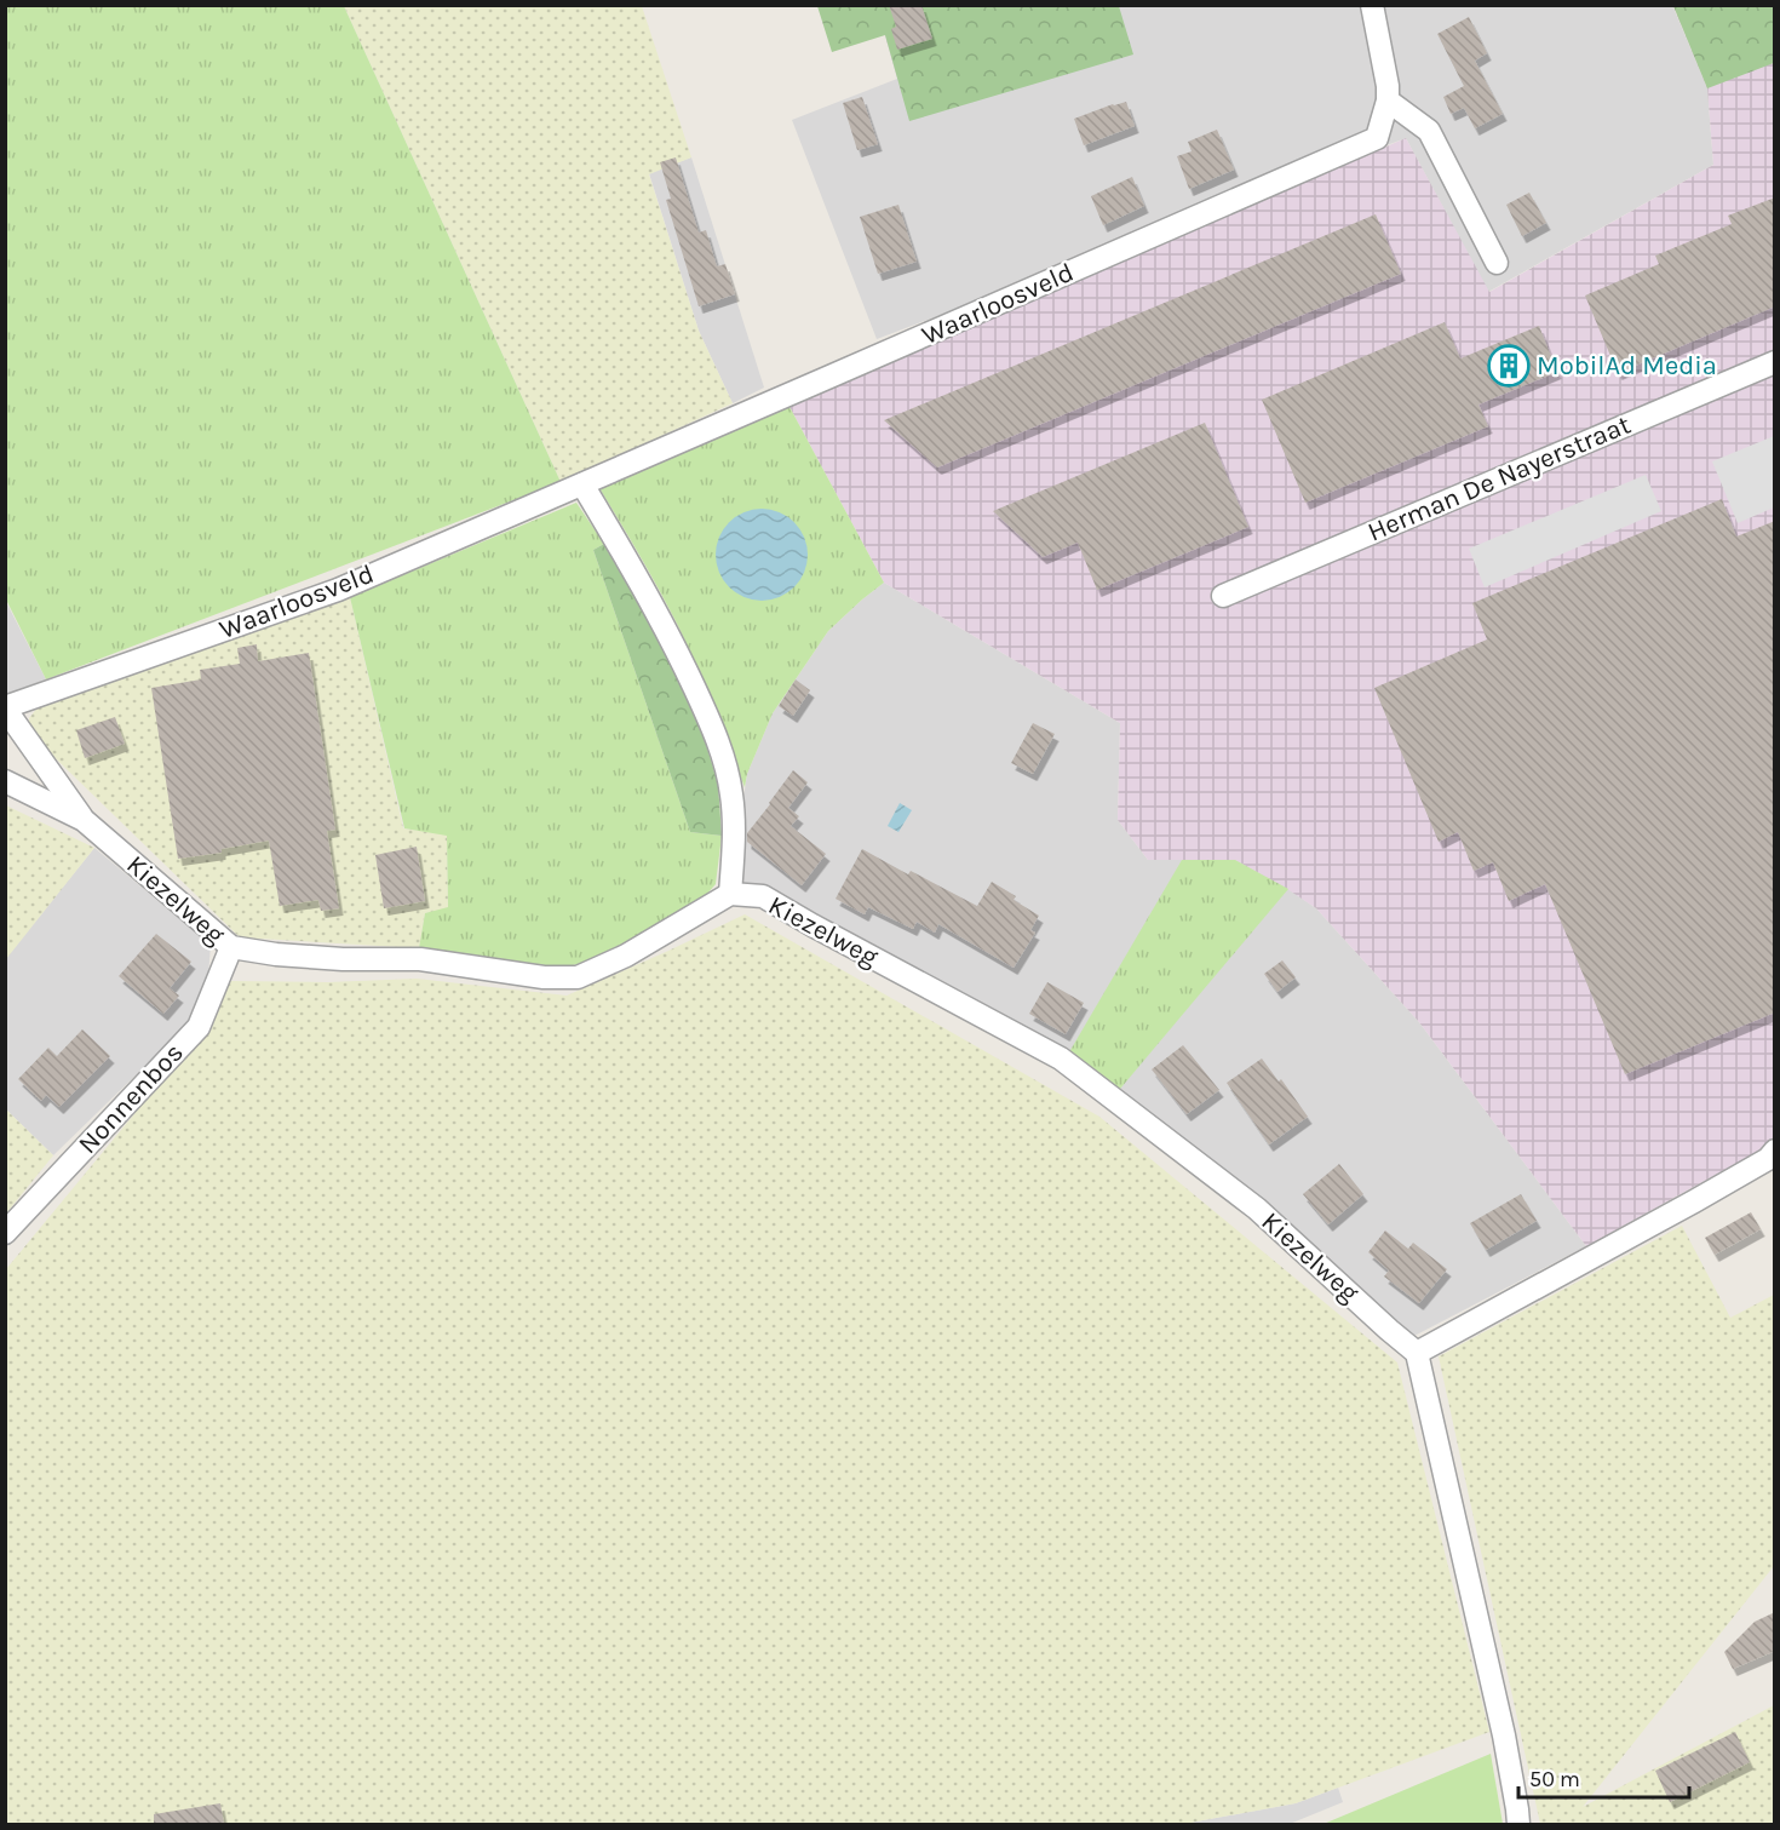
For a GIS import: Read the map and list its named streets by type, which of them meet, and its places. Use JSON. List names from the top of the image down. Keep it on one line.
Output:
{"streets":{"street":["Waarloosveld","Herman De Nayerstraat","Kiezelweg","Nonnenbos"]},"crossings":[["Kiezelweg","Nonnenbos"]],"places":{"building":["MobilAd Media"]},"scale_bar":"50 m"}
